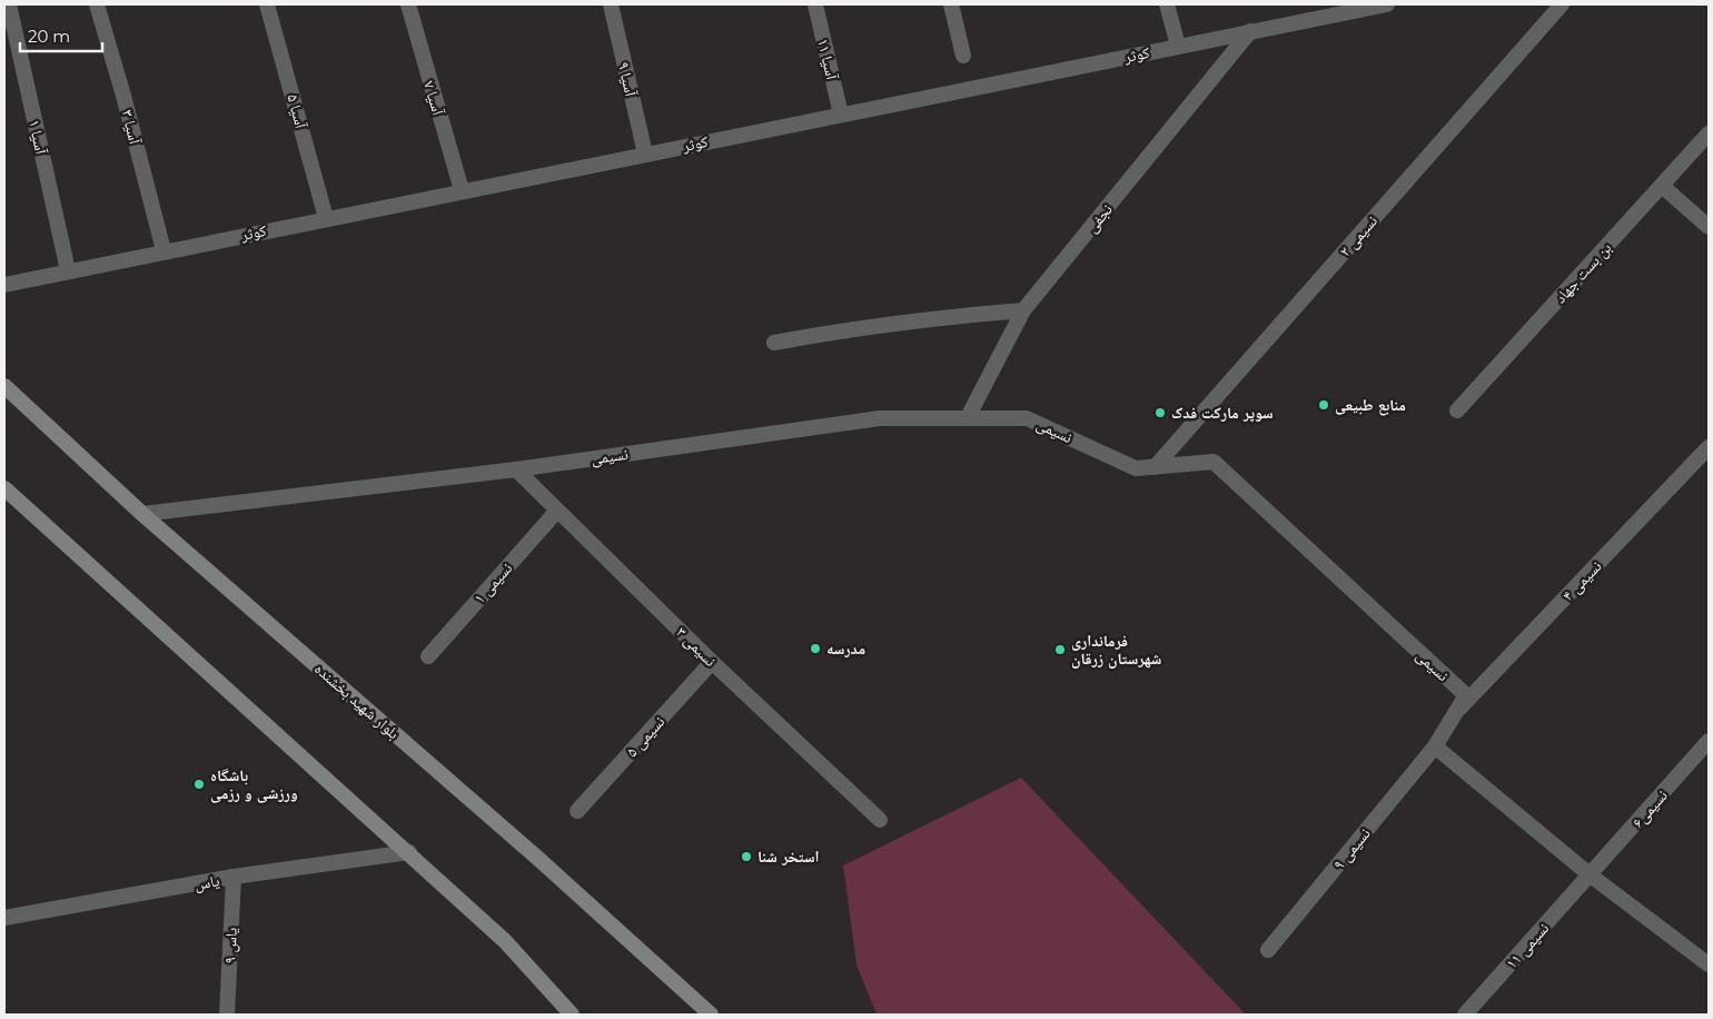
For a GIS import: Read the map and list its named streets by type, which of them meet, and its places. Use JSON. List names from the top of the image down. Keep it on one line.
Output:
{"streets":{"main road":["بلوار شهید بخشنده"],"street":["کوثر","آسیا ۱۱","آسیا ۹","آسیا ۷","آسیا ۵","آسیا ۳","آسیا ۱","نجفی","نسیمی ۲","بن بست جهاد","نسیمی","نسیمی ۴","نسیمی ۱","نسیمی ۳","نسیمی ۵","نسیمی۶","نسیمی ۹","یاس","یاس ۹","نسیمی ۱۱"]},"crossings":[["کوثر","آسیا ۱۱"],["کوثر","آسیا ۹"],["کوثر","آسیا ۷"],["کوثر","آسیا ۵"],["کوثر","آسیا ۳"],["کوثر","آسیا ۱"],["کوثر","نجفی"],["نجفی","نسیمی"],["نسیمی ۲","نسیمی"],["نسیمی","نسیمی ۴"],["نسیمی","نسیمی ۳"],["نسیمی","بلوار شهید بخشنده"],["نسیمی","نسیمی ۹"],["نسیمی ۱","نسیمی ۳"],["نسیمی ۳","نسیمی ۵"],["نسیمی۶","نسیمی ۱۱"],["یاس","یاس ۹"]],"places":["منابع طبیعی","سوپر مارکت فدک","مدرسه","فرمانداری شهرستان زرقان","باشگاه ورزشی و رزمی","استخر شنا"],"scale_bar":"20 m"}
